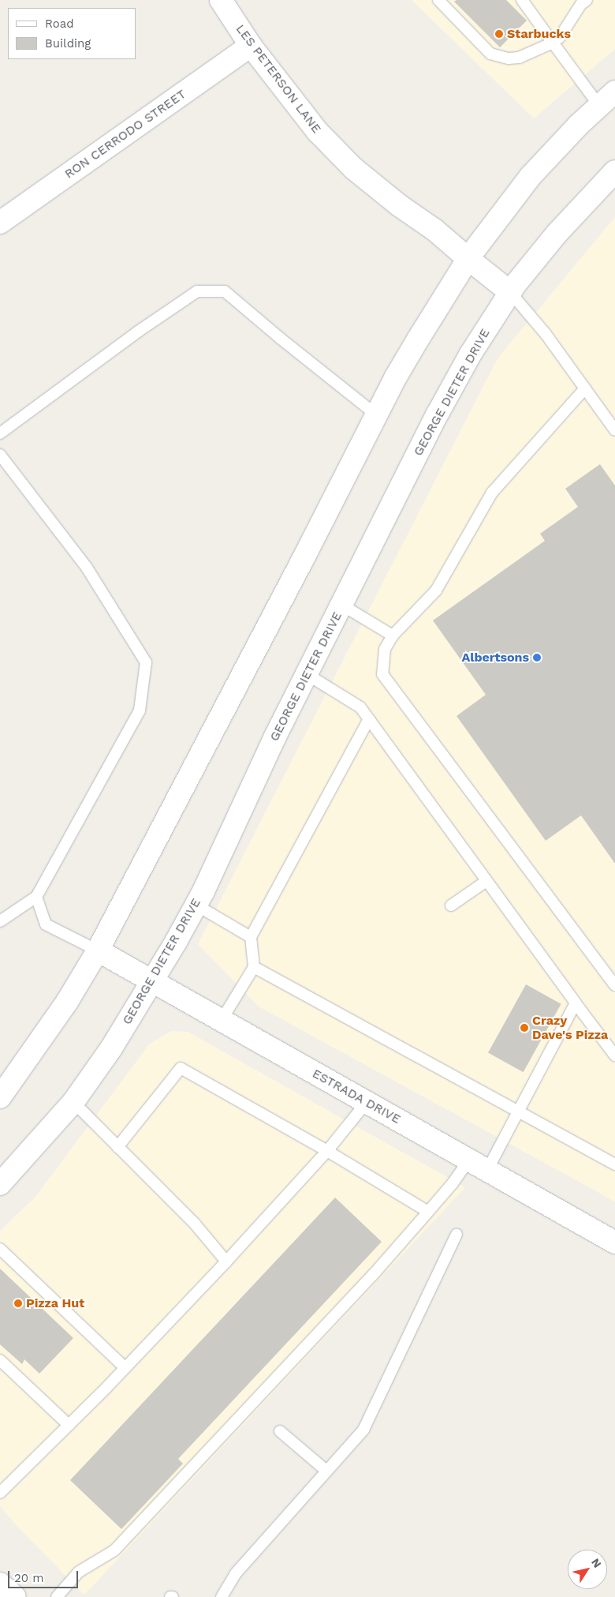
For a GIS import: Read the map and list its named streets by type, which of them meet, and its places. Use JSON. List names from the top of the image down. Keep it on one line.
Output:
{"streets":{"main road":["LES PETERSON LANE","RON CERRODO STREET","GEORGE DIETER DRIVE","ESTRADA DRIVE"]},"crossings":[["LES PETERSON LANE","RON CERRODO STREET"],["LES PETERSON LANE","GEORGE DIETER DRIVE"],["GEORGE DIETER DRIVE","ESTRADA DRIVE"]],"places":["Starbucks","Albertsons","Crazy Dave's Pizza","Pizza Hut"],"legend":["Road","Building"],"scale_bar":"20 m","north":"top right"}
